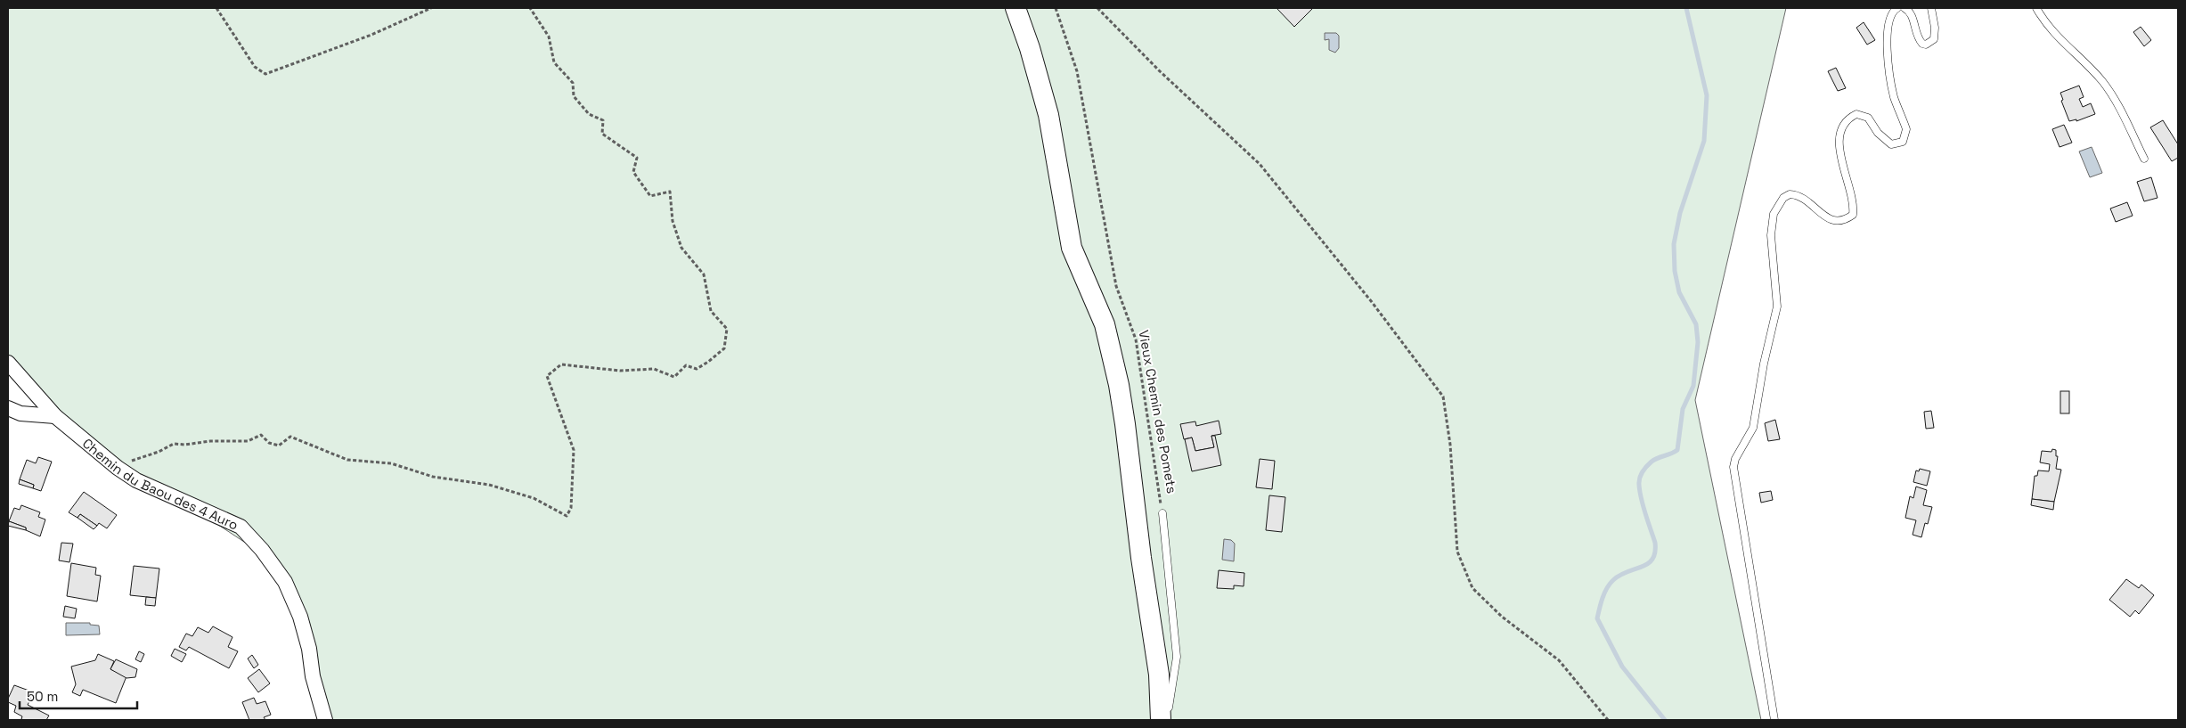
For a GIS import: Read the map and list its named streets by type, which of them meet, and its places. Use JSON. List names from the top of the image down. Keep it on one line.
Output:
{"streets":{"street":["Chemin du Baou des 4 Auro"],"lane":["Vieux Chemin des Pomets"]},"scale_bar":"50 m"}
